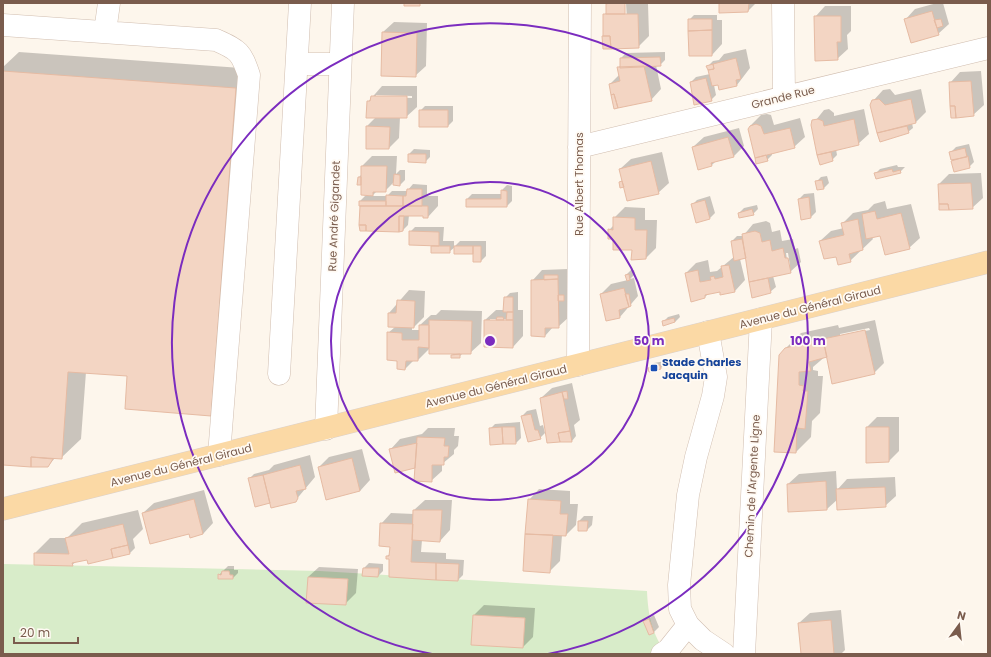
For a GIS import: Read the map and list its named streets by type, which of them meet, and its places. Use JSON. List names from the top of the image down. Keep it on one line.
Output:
{"streets":{"main road":["Avenue du Général Giraud"],"street":["Grande Rue","Rue Albert Thomas","Rue André Gigandet","Chemin de l'Argente Ligne"]},"crossings":[["Grande Rue","Rue Albert Thomas"],["Rue Albert Thomas","Avenue du Général Giraud"],["Rue André Gigandet","Avenue du Général Giraud"],["Avenue du Général Giraud","Chemin de l'Argente Ligne"]],"places":{"transit":["Stade Charles Jacquin"]},"scale_bar":"20 m","north":"top","rings":["50 m","100 m"]}
